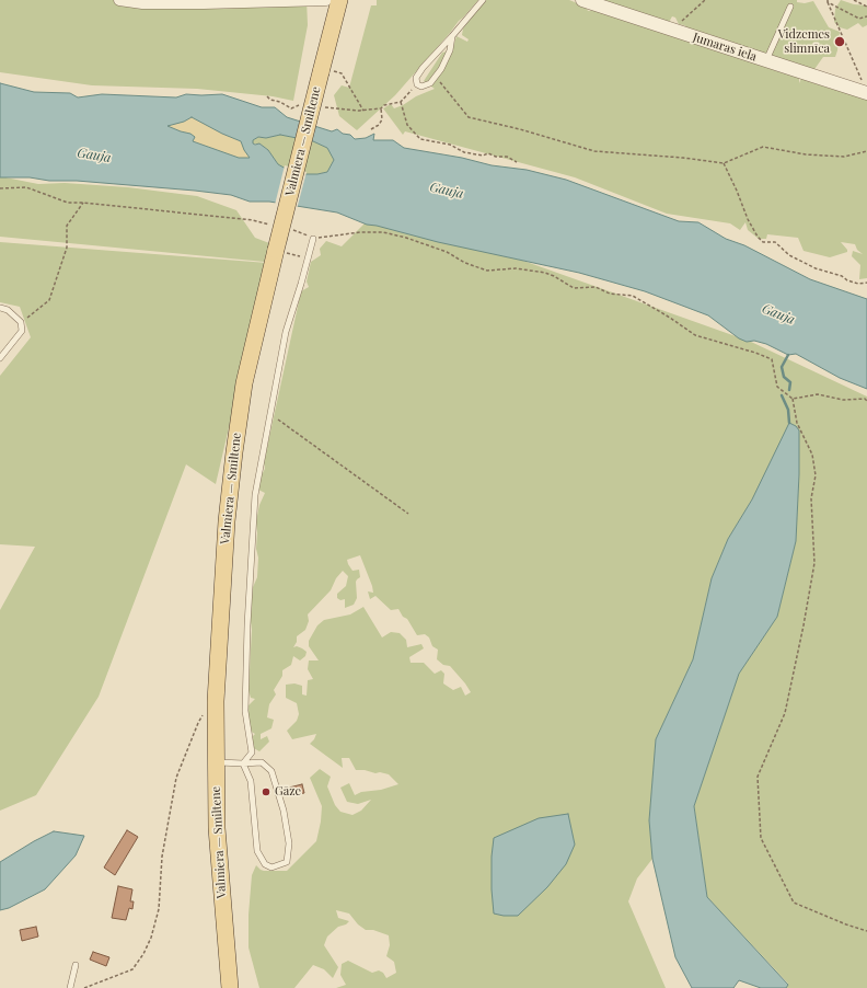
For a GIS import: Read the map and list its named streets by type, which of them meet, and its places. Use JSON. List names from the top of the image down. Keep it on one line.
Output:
{"streets":{"main road":["Valmiera — Smiltene"],"street":["Jumaras iela"]},"water":["Gauja"],"places":["Vidzemes slimnīca","Gāze"]}
